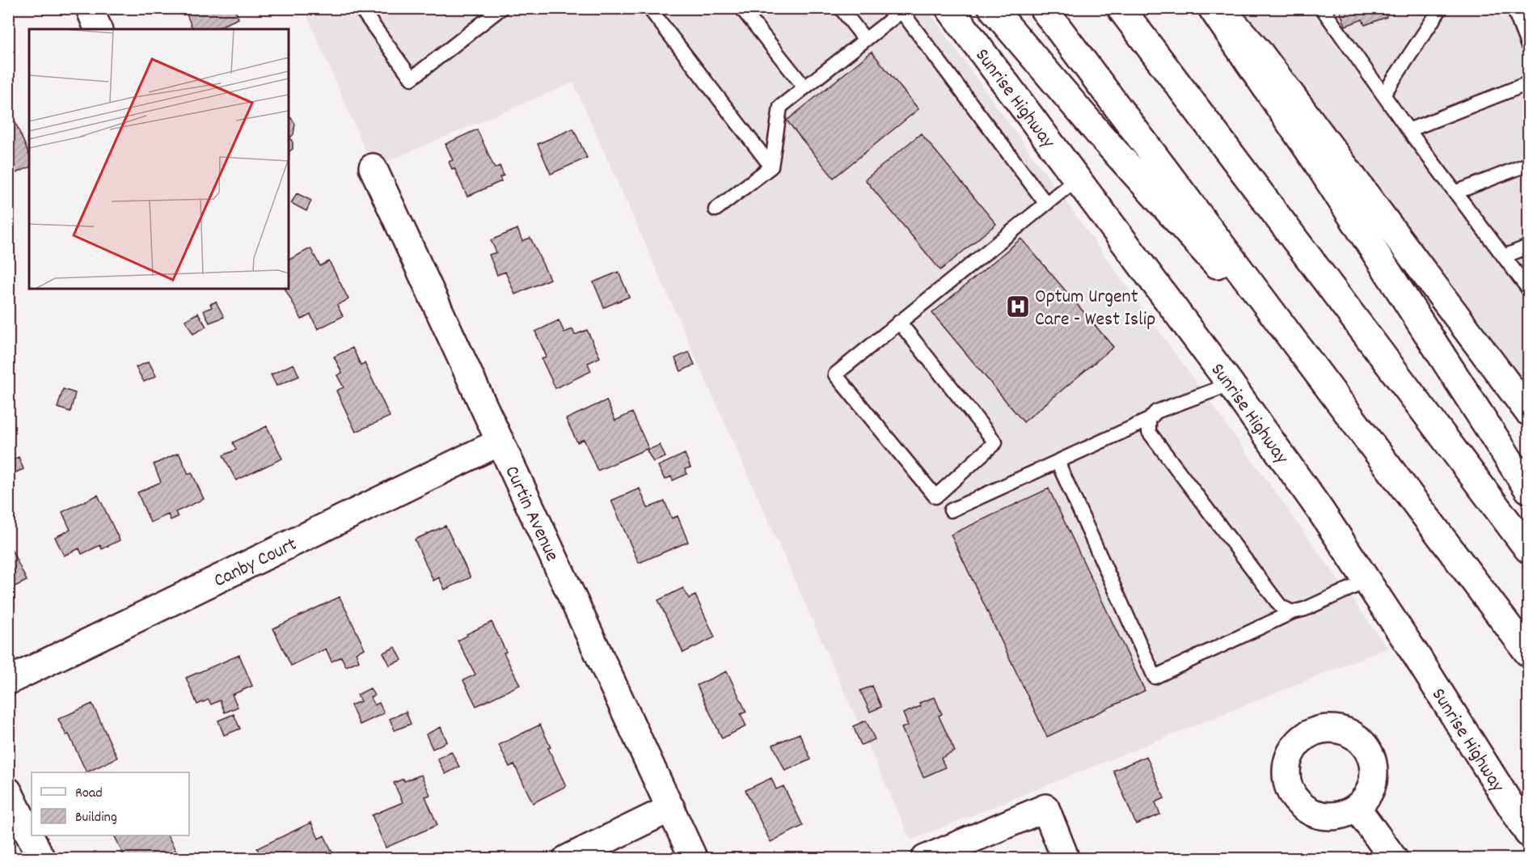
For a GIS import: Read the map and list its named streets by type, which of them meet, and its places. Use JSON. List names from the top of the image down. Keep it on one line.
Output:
{"streets":{"main road":["Sunrise Highway","Curtin Avenue","Canby Court"]},"crossings":[["Curtin Avenue","Canby Court"]],"places":{"hospital":["Optum Urgent Care - West Islip"]},"legend":["Road","Building"]}
